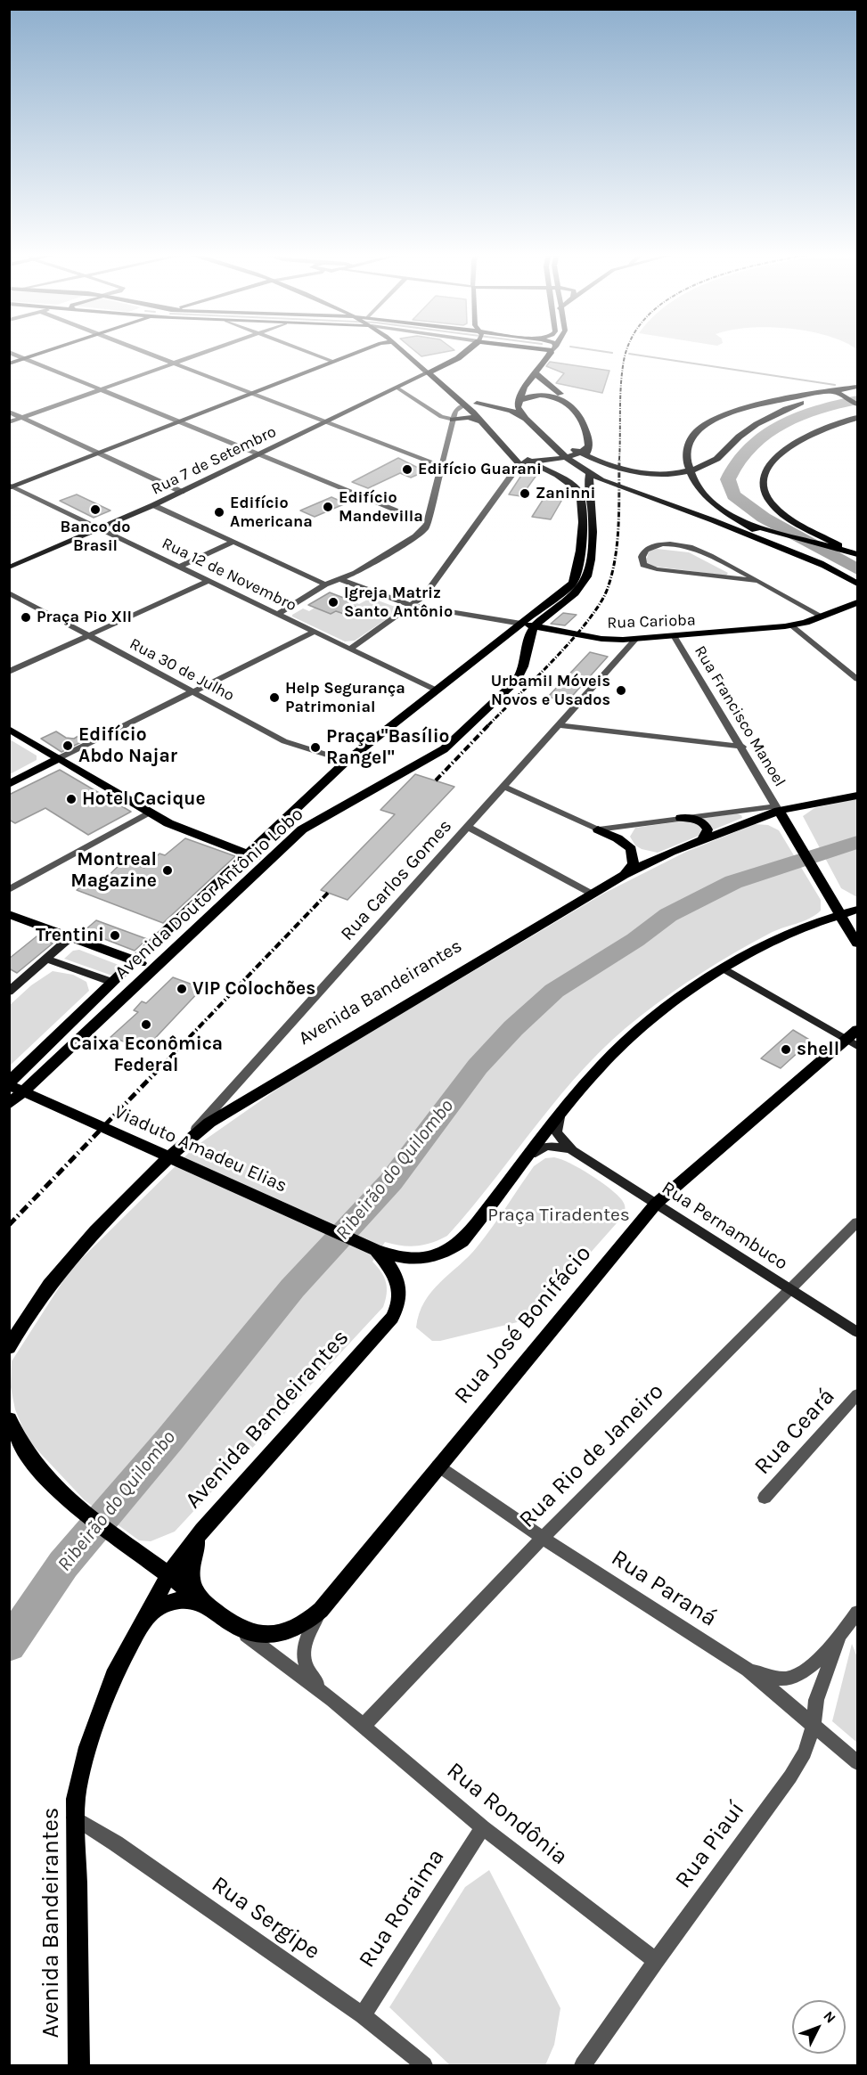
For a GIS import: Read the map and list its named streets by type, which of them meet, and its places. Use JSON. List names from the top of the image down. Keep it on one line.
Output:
{"streets":{"main road":["Rua 7 de Setembro","Rua Carioba","Avenida Doutor Antônio Lobo","Avenida Bandeirantes","Viaduto Amadeu Elias","Rua Pernambuco","Rua José Bonifácio","Rua Rondônia"],"street":["Rua 12 de Novembro","Rua 30 de Julho","Rua Francisco Manoel","Rua Carlos Gomes","Rua Ceará","Rua Rio de Janeiro","Rua Paraná","Rua Piauí","Rua Roraima","Rua Sergipe"]},"crossings":[["Rua 7 de Setembro","Rua 12 de Novembro"],["Rua 12 de Novembro","Avenida Doutor Antônio Lobo"],["Rua Carioba","Rua Francisco Manoel"],["Rua Carioba","Rua Carlos Gomes"],["Rua Carioba","Avenida Doutor Antônio Lobo"],["Rua 30 de Julho","Avenida Doutor Antônio Lobo"],["Rua Francisco Manoel","Avenida Bandeirantes"],["Rua Carlos Gomes","Avenida Bandeirantes"],["Avenida Doutor Antônio Lobo","Viaduto Amadeu Elias"],["Avenida Bandeirantes","Viaduto Amadeu Elias"],["Avenida Bandeirantes","Rua Rondônia"],["Avenida Bandeirantes","Rua Sergipe"],["Rua Pernambuco","Rua José Bonifácio"],["Rua Pernambuco","Rua Rio de Janeiro"],["Rua José Bonifácio","Rua Paraná"],["Rua José Bonifácio","Rua Rondônia"],["Rua Rio de Janeiro","Rua Paraná"],["Rua Rio de Janeiro","Rua Rondônia"],["Rua Paraná","Rua Piauí"],["Rua Rondônia","Rua Piauí"],["Rua Rondônia","Rua Roraima"],["Rua Roraima","Rua Sergipe"]],"water":["Ribeirão do Quilombo"],"parks":["Praça Tiradentes"],"places":["Edifício Guarani","Zaninni","Edifício Mandevilla","Banco do Brasil","Edifício Americana","Igreja Matriz Santo Antônio","Praça Pio XII","Urbamil Móveis Novos e Usados","Help Segurança Patrimonial","Edifício Abdo Najar","Praça \"Basílio Rangel\"","Hotel Cacique","Montreal Magazine","Trentini","VIP Colochões","Caixa Econômica Federal","shell"],"north":"top right"}
